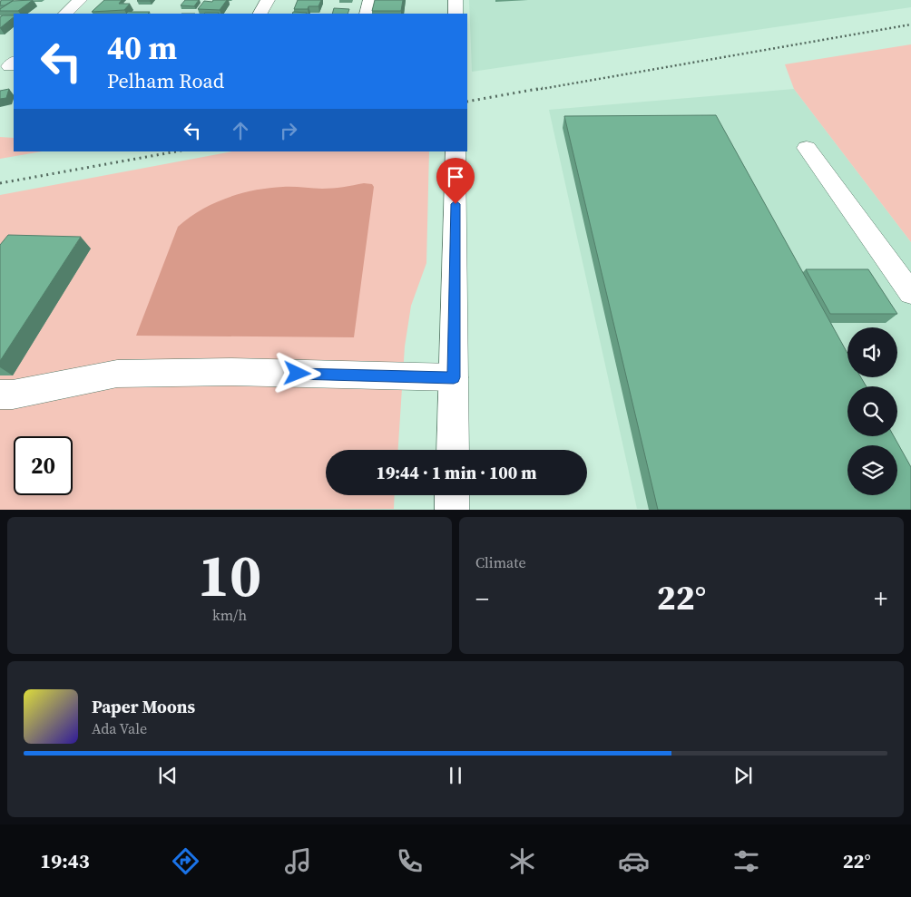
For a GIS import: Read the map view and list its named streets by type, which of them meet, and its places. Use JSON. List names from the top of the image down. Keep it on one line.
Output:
{"page":{"turn":["40 m","Pelham Road"],"limit":"20","trip":"19:44 · 1 min · 100 m","tile":[["10","km/h"],"Climate"],"heat":["−","22°","+"],"song":["Paper Moons","Ada Vale"],"tabs":["19:43","22°"]}}
